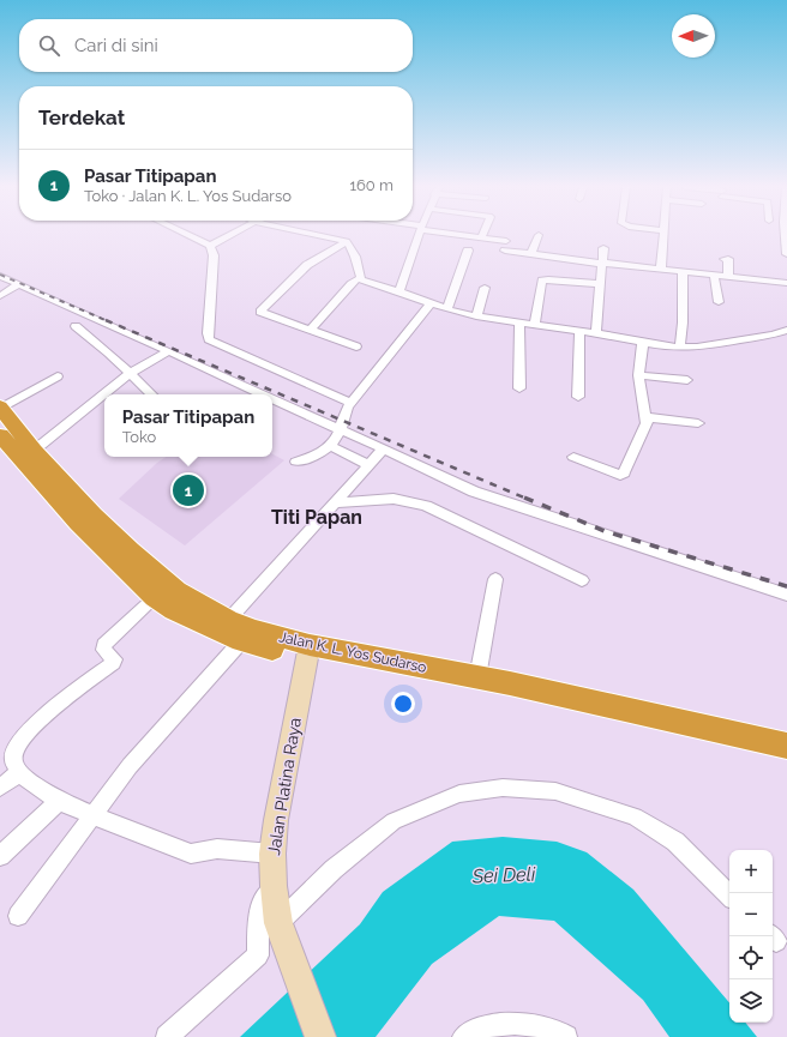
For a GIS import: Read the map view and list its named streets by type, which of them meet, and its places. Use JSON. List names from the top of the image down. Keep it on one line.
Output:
{"streets":{"highway":["Jalan K. L. Yos Sudarso"],"main road":["Jalan Platina Raya"]},"crossings":[["Jalan K. L. Yos Sudarso","Jalan Platina Raya"]],"districts":["Titi Papan"],"water":["Sei Deli"],"north":"left","page":{"search":"Cari di sini","heading":"Terdekat","list":[{"mark":"1","name":"Pasar Titipapan","note":"Toko · Jalan K. L. Yos Sudarso","value":"160 m"}],"popup":["Pasar Titipapan","Toko"],"pins":"1","map_buttons":["+","−"]}}
